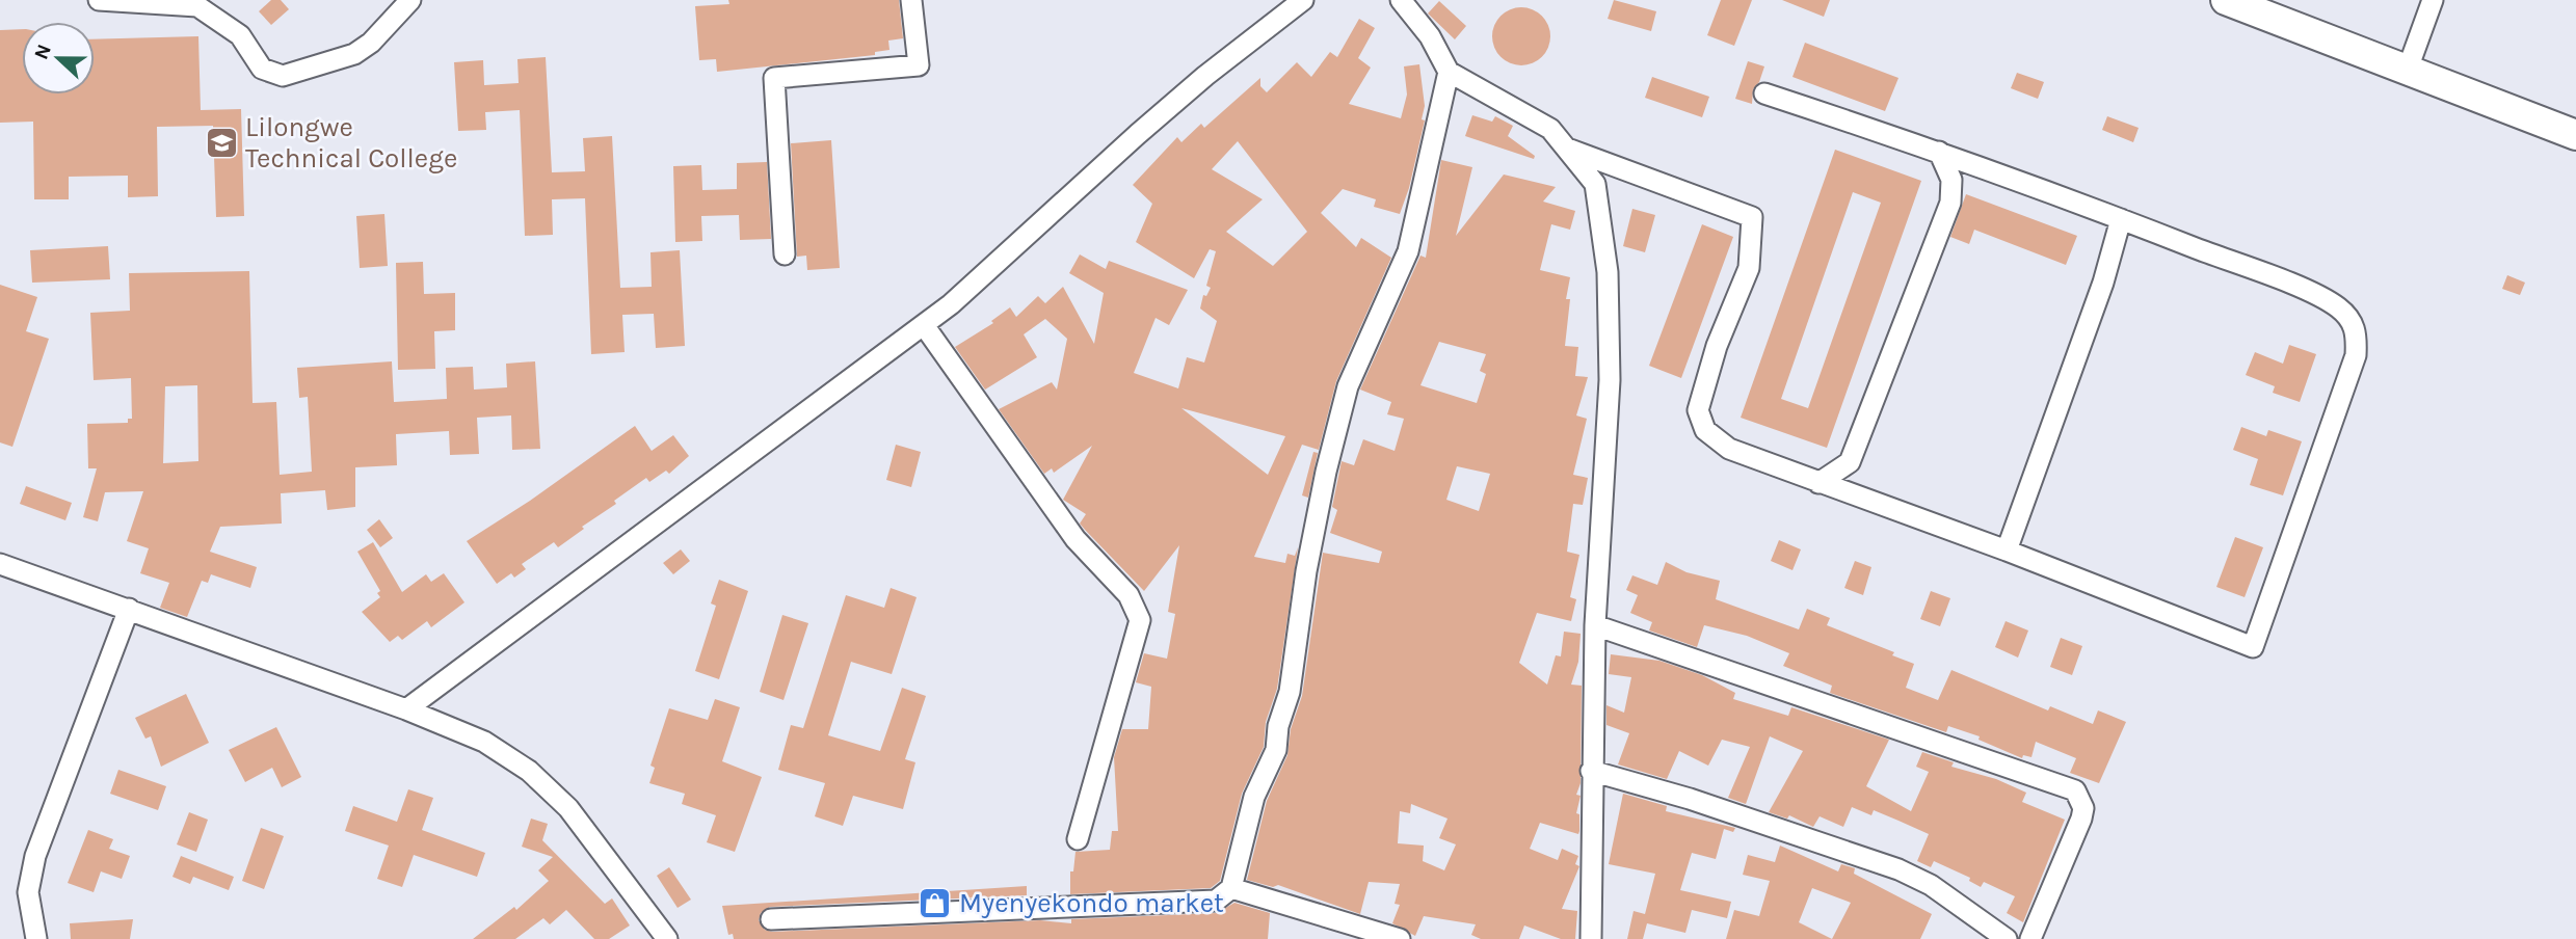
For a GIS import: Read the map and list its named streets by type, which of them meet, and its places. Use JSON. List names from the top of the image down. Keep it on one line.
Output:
{"places":{"school or university":["Lilongwe Technical College"],"shop":["Myenyekondo market"]},"north":"left"}
